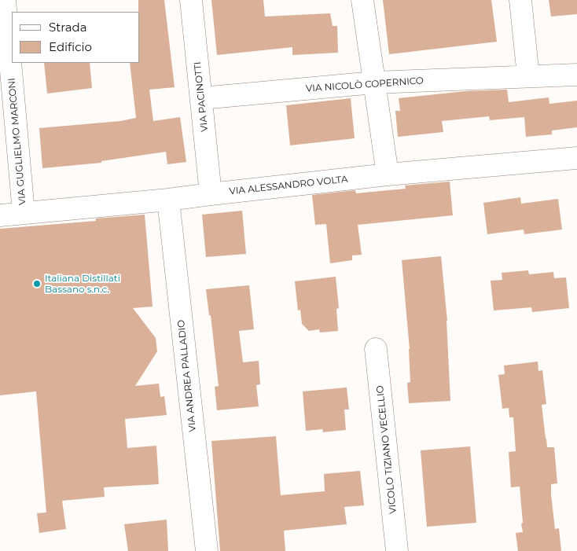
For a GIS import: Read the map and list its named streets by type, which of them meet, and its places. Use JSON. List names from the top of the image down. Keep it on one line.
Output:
{"streets":{"street":["VIA NICOLÒ COPERNICO","VIA PACINOTTI","VIA GUGLIELMO MARCONI","VIA ALESSANDRO VOLTA","VIA ANDREA PALLADIO","VICOLO TIZIANO VECELLIO"]},"crossings":[["VIA NICOLÒ COPERNICO","VIA PACINOTTI"],["VIA PACINOTTI","VIA ALESSANDRO VOLTA"],["VIA GUGLIELMO MARCONI","VIA ALESSANDRO VOLTA"],["VIA ALESSANDRO VOLTA","VIA ANDREA PALLADIO"]],"places":["Italiana Distillati Bassano s.n.c."],"legend":["Strada","Edificio"]}
